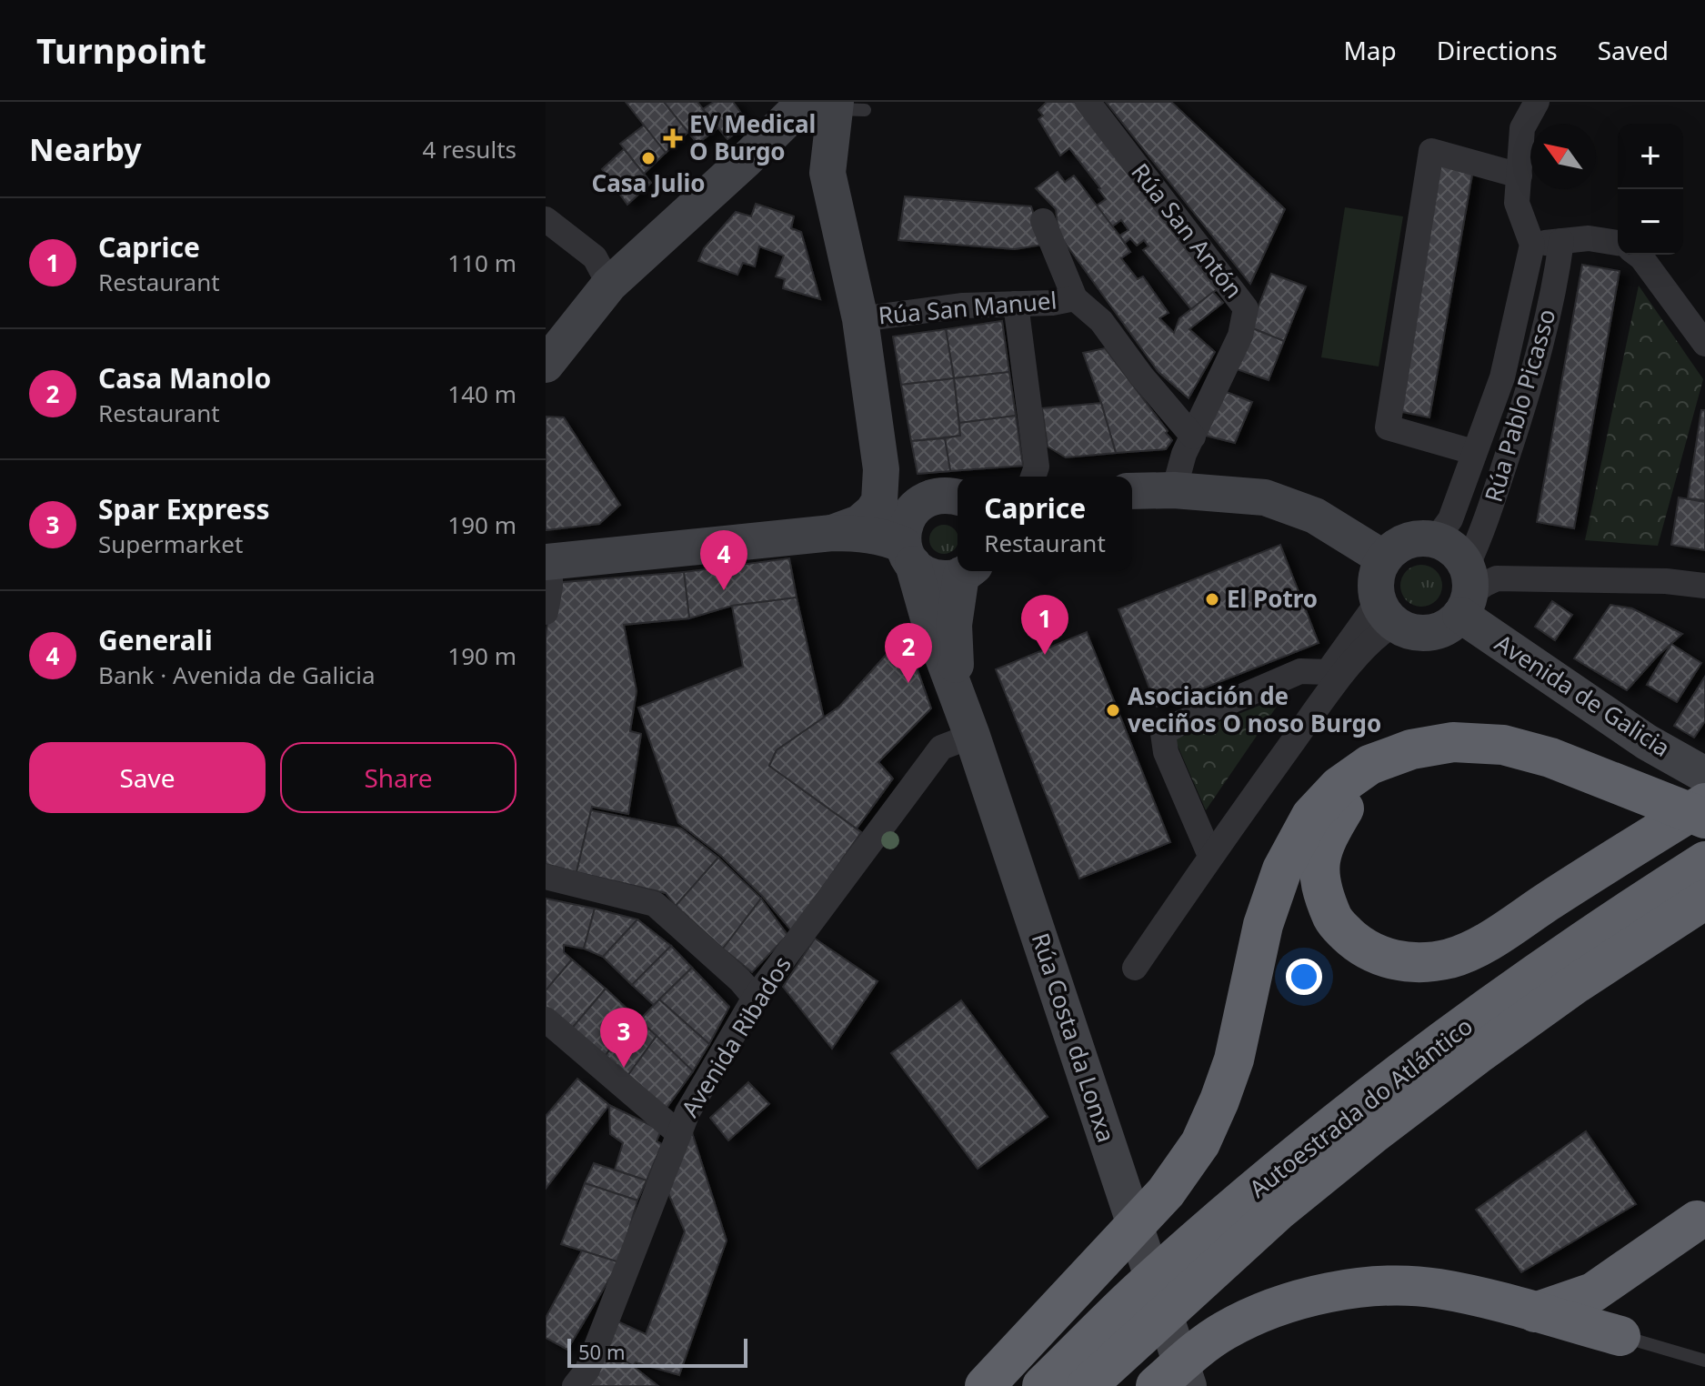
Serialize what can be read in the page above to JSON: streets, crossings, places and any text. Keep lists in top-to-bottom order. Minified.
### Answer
{"streets":{"highway":["Autoestrada do Atlántico"],"main road":["Avenida de Galicia","Rúa Costa da Lonxa"],"street":["Rúa San Antón","Rúa San Manuel","Rúa Pablo Picasso","Avenida Ribados"]},"crossings":[["Rúa San Antón","Rúa San Manuel"],["Rúa Pablo Picasso","Avenida de Galicia"],["Avenida Ribados","Rúa Costa da Lonxa"]],"places":{"health":["EV Medical O Burgo"],"other":["Casa Julio","El Potro","Asociación de veciños O noso Burgo"]},"scale_bar":"50 m","north":"top left","page":{"header":"Turnpoint","nav":["Map","Directions","Saved"],"heading":["Nearby","4 results"],"map_buttons":["+","−"],"list":[{"mark":"1","name":"Caprice","note":"Restaurant","value":"110 m"},{"mark":"2","name":"Casa Manolo","note":"Restaurant","value":"140 m"},{"mark":"3","name":"Spar Express","note":"Supermarket","value":"190 m"},{"mark":"4","name":"Generali","note":"Bank · Avenida de Galicia","value":"190 m"}],"popup":["Caprice","Restaurant"],"pins":["4","1","2","3"],"buttons":["Save","Share"],"scale":"50 m"}}
